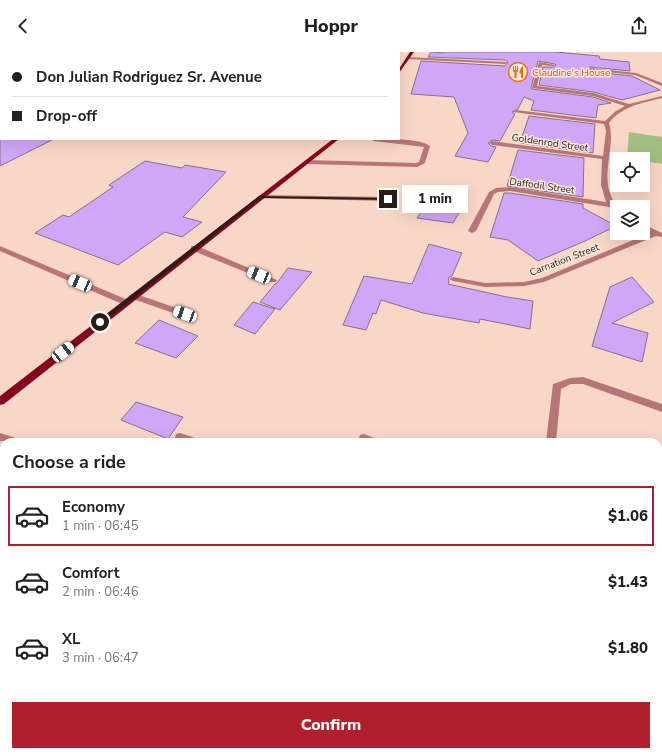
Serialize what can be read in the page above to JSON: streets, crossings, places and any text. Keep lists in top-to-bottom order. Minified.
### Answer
{"streets":{"street":["Goldenrod Street","Daffodil Street","Carnation Street"]},"places":{"restaurant":["Claudine's House"]},"page":{"header":"Hoppr","banner":["Don Julian Rodriguez Sr. Avenue","Drop-off"],"bubble":"1 min","heading":"Choose a ride","list":[{"name":"Economy","note":"1 min · 06:45","value":"$1.06"},{"name":"Comfort","note":"2 min · 06:46","value":"$1.43"},{"name":"XL","note":"3 min · 06:47","value":"$1.80"}],"buttons":"Confirm"}}
